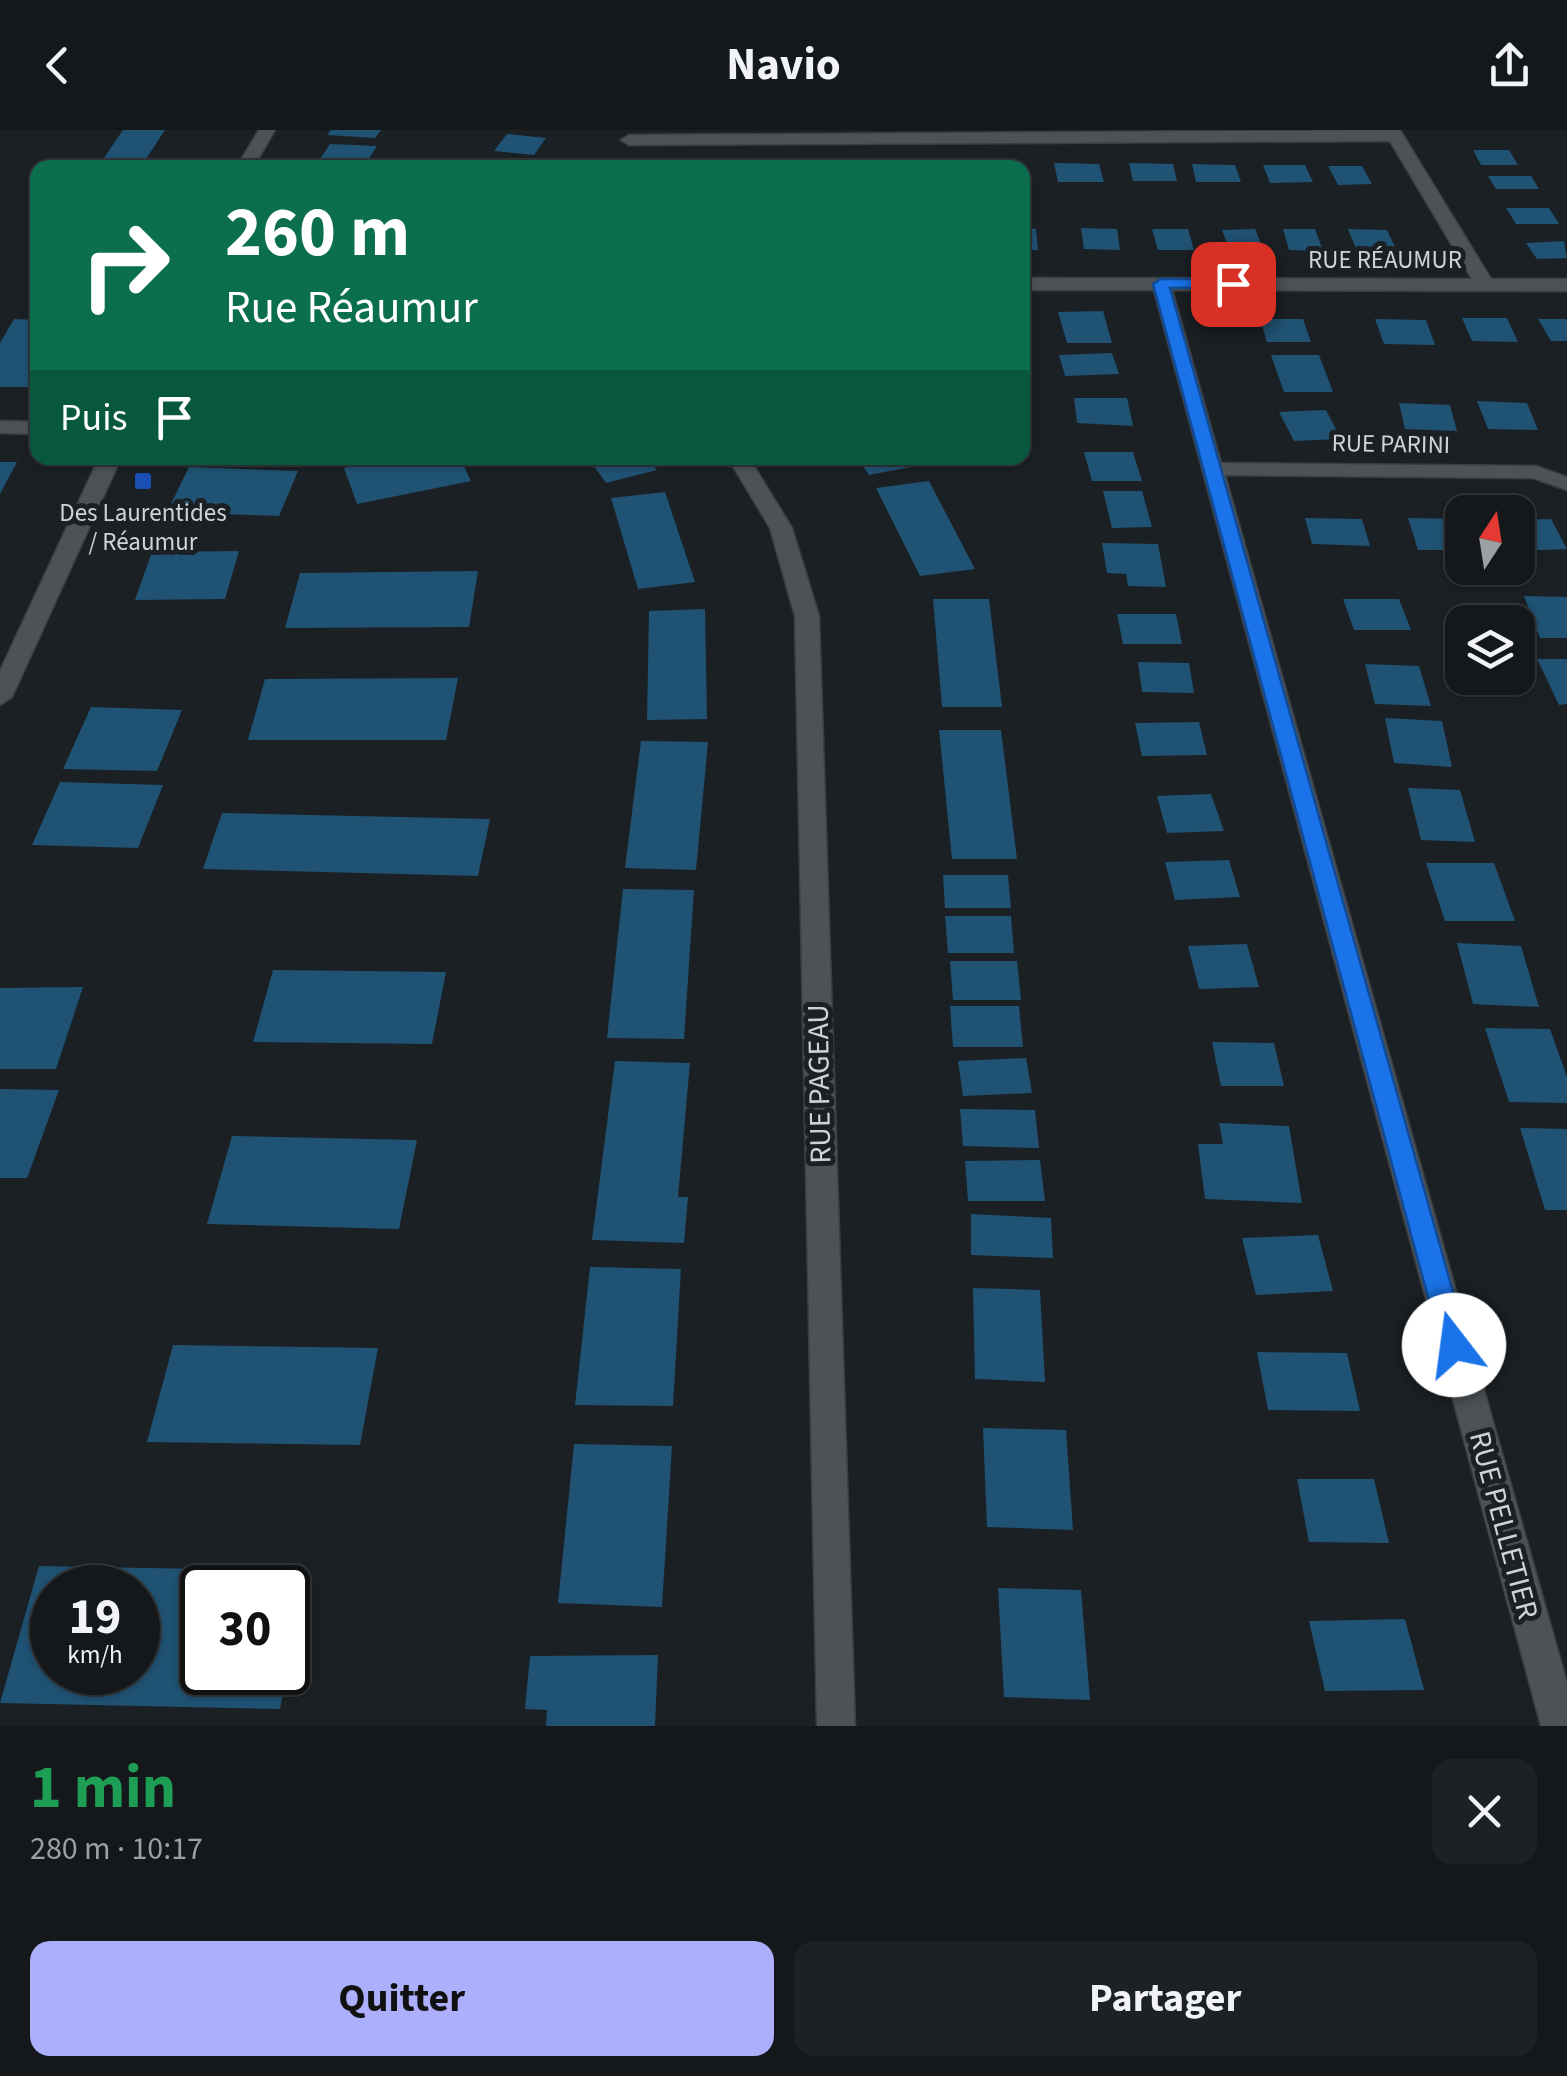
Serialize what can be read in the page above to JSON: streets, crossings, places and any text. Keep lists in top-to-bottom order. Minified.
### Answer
{"streets":{"street":["RUE RÉAUMUR","RUE PARINI","RUE PAGEAU","RUE PELLETIER"]},"crossings":[["RUE RÉAUMUR","RUE PELLETIER"],["RUE PARINI","RUE PELLETIER"]],"places":{"transit":["Des Laurentides / Réaumur"]},"north":"top","page":{"header":"Navio","turn":["260 m","Rue Réaumur"],"then":"Puis","speed":"19 km/h","limit":"30","heading":["1 min","280 m · 10:17"],"buttons":["Quitter","Partager"]}}
